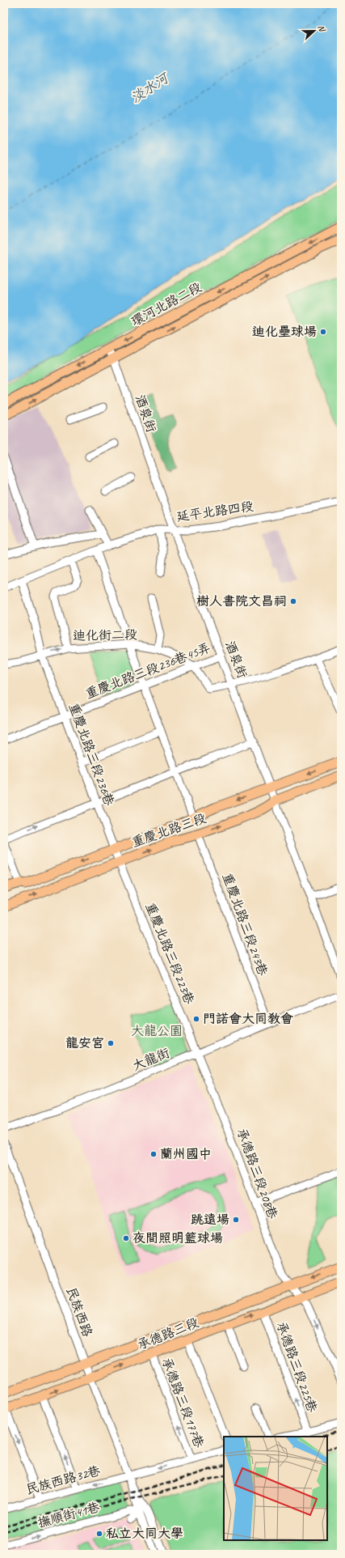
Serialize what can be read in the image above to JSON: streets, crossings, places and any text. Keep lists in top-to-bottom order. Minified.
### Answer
{"streets":{"main road":["環河北路二段","重慶北路三段","承德路三段"],"street":["酒泉街","延平北路四段","迪化街二段","重慶北路三段236巷45弄","重慶北路三段236巷","重慶北路三段243巷","重慶北路三段223巷","大龍街","承德路三段208巷","民族西路","承德路三段225巷","承德路三段177巷","民族西路32巷","撫順街41巷"]},"crossings":[["環河北路二段","酒泉街"],["酒泉街","延平北路四段"],["酒泉街","迪化街二段"],["酒泉街","重慶北路三段236巷45弄"],["酒泉街","重慶北路三段"],["延平北路四段","重慶北路三段236巷"],["迪化街二段","重慶北路三段236巷45弄"],["迪化街二段","重慶北路三段236巷"],["重慶北路三段236巷45弄","重慶北路三段236巷"],["重慶北路三段236巷","重慶北路三段"],["重慶北路三段236巷","重慶北路三段223巷"],["重慶北路三段","重慶北路三段243巷"],["重慶北路三段","重慶北路三段223巷"],["重慶北路三段243巷","大龍街"],["重慶北路三段223巷","大龍街"],["重慶北路三段223巷","承德路三段208巷"],["大龍街","承德路三段208巷"],["承德路三段208巷","承德路三段"],["民族西路","承德路三段"],["民族西路","民族西路32巷"],["民族西路","撫順街41巷"],["承德路三段","承德路三段225巷"],["承德路三段","承德路三段177巷"],["承德路三段177巷","民族西路32巷"]],"one_way":["民族西路32巷","撫順街41巷"],"water":["淡水河"],"parks":["大龍公園"],"places":["迪化壘球場","樹人書院文昌祠","門諾會大同教會","龍安宮","蘭州國中","跳遠場","夜間照明籃球場","私立大同大學"],"north":"right"}
